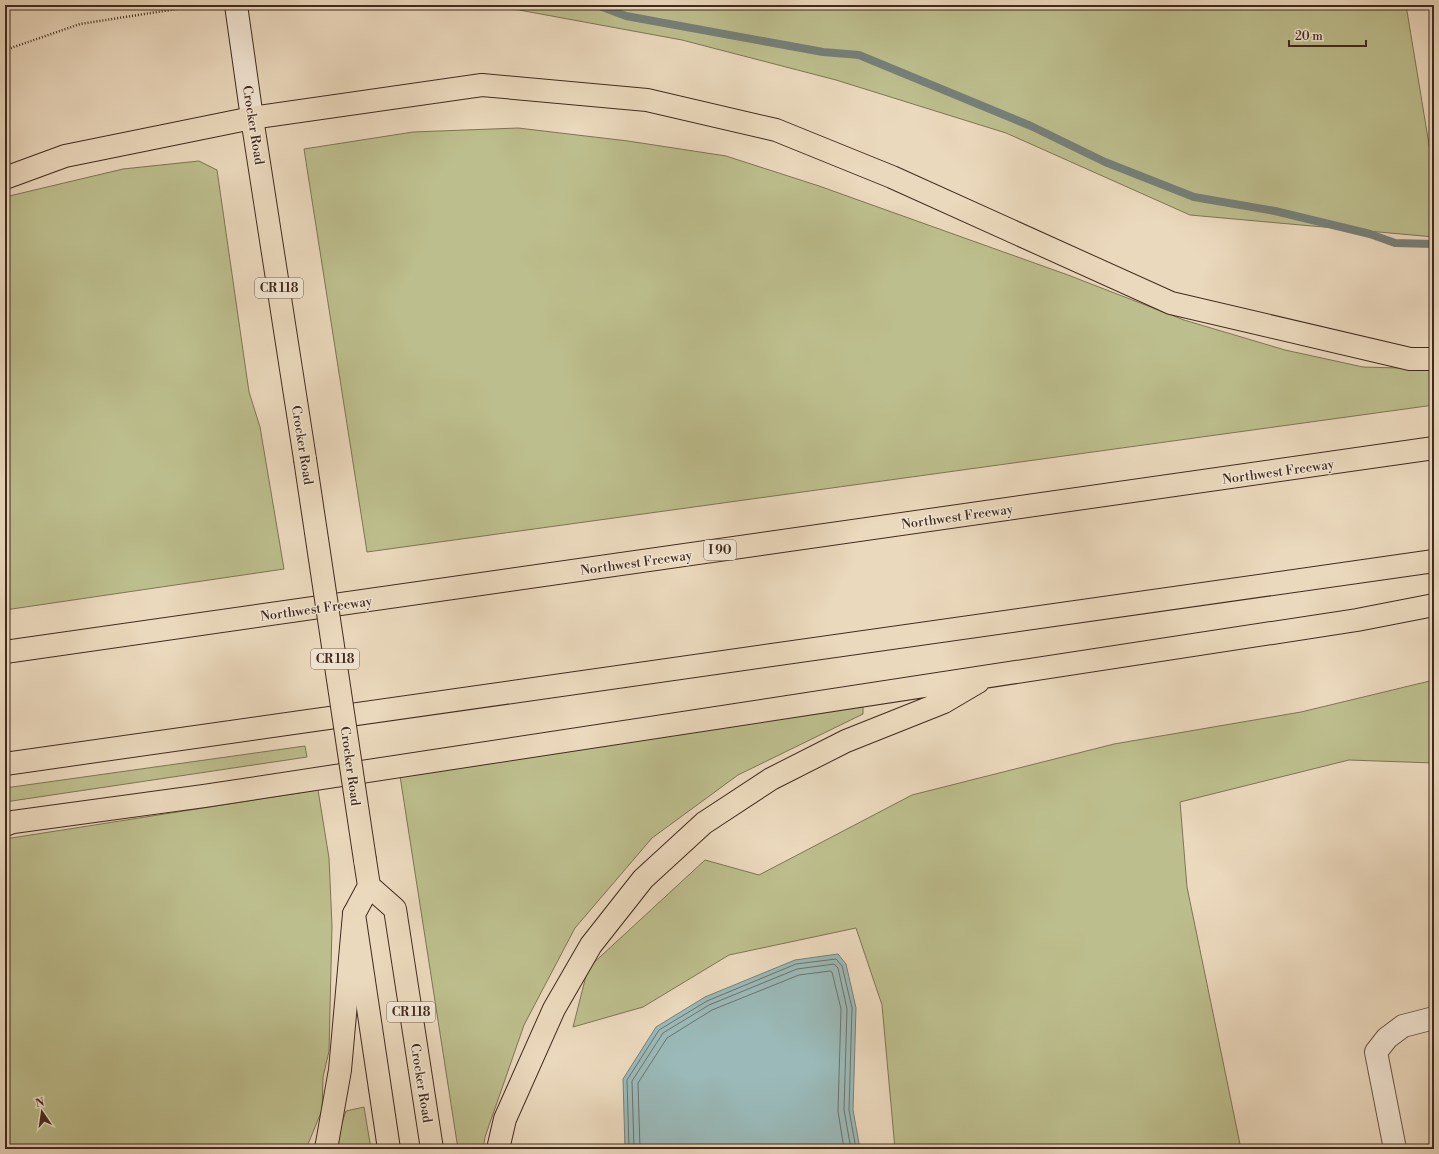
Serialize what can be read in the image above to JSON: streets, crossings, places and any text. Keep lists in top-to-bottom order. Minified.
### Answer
{"streets":{"main road":["Crocker Road","CR 118","Northwest Freeway","I 90"]},"scale_bar":"20 m","north":"top"}
